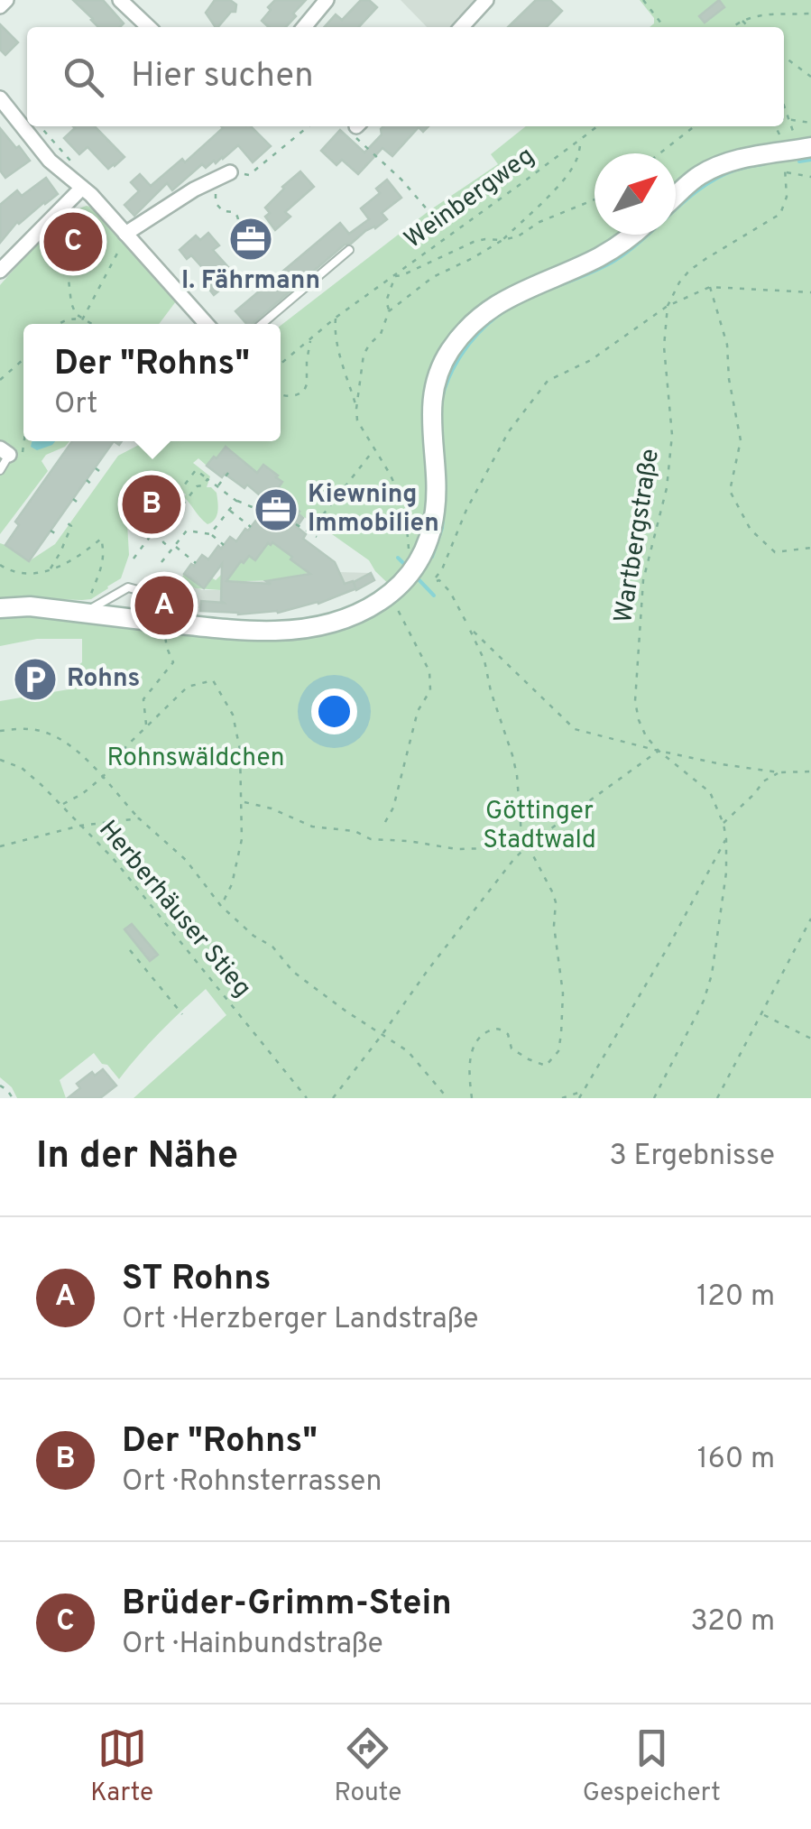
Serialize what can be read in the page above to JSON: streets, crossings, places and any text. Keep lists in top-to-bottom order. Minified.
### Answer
{"streets":{"path":["Weinbergweg","Wartbergstraße","Herberhäuser Stieg"]},"parks":["Rohnswäldchen","Göttinger Stadtwald"],"places":{"office":["I. Fährmann","Kiewning Immobilien"],"parking":["Rohns"]},"north":"top right","page":{"search":"Hier suchen","pins":["C","B","A"],"popup":["Der \"Rohns\"","Ort"],"heading":["In der Nähe","3 Ergebnisse"],"list":[{"mark":"A","name":"ST Rohns","note":"Ort · Herzberger Landstraße","value":"120 m"},{"mark":"B","name":"Der \"Rohns\"","note":"Ort · Rohnsterrassen","value":"160 m"},{"mark":"C","name":"Brüder-Grimm-Stein","note":"Ort · Hainbundstraße","value":"320 m"}],"nav":["Karte","Route","Gespeichert"]}}
